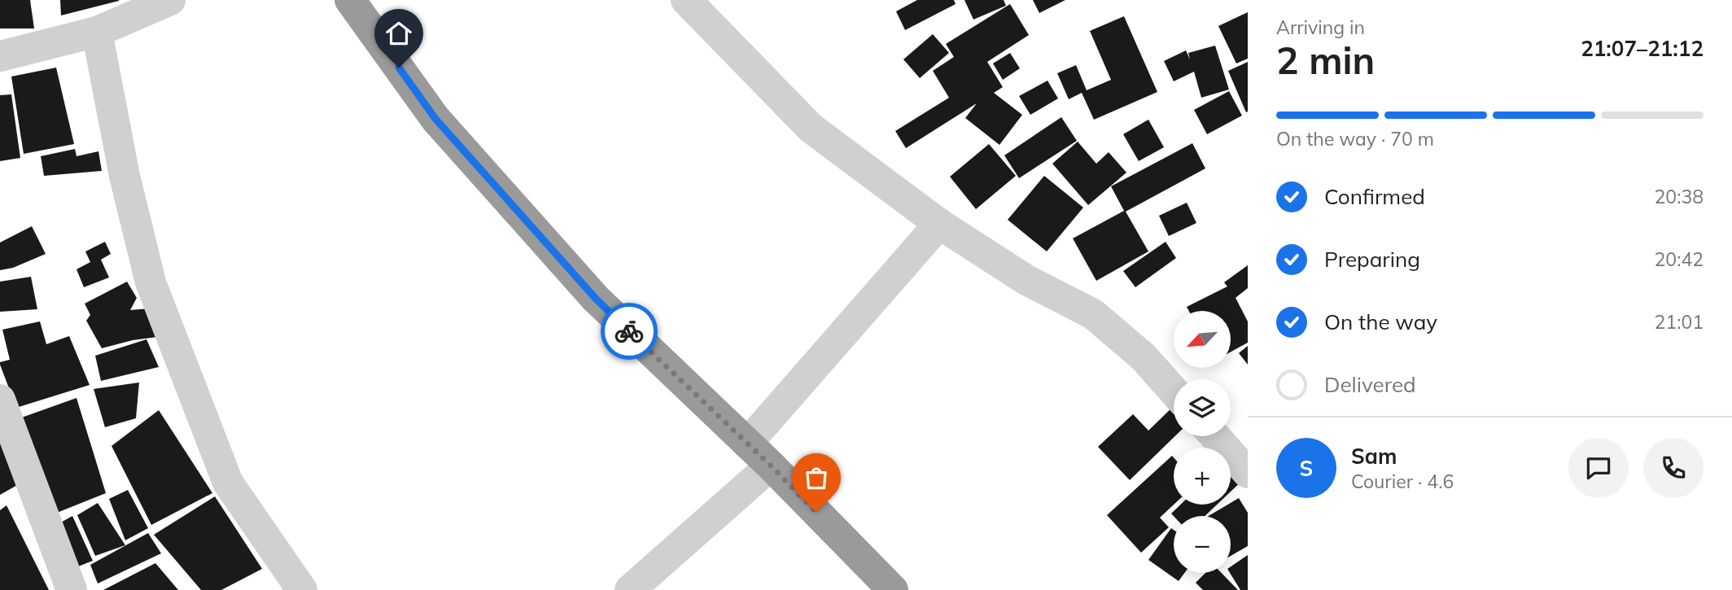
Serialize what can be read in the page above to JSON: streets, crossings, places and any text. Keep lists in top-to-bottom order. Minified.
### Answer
{"north":"bottom left","page":{"heading":["2 min","Arriving in","21:07–21:12"],"panel":["Sam","Courier · 4.6"],"bar":"On the way · 70 m","list":[["Confirmed","20:38"],["Preparing","20:42"],["On the way","21:01"],"Delivered"],"map_buttons":["+","−"],"round":"S"}}
